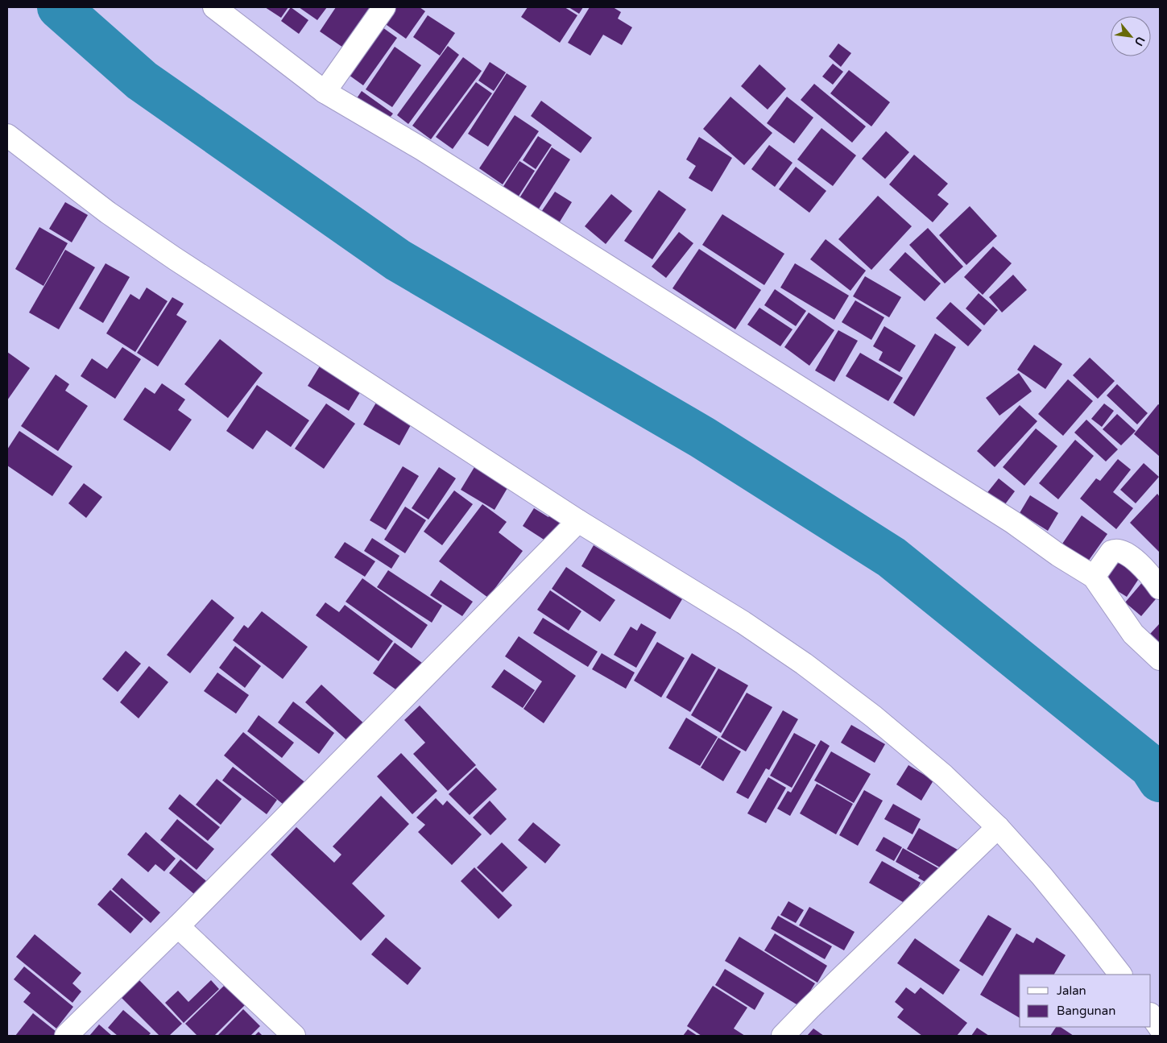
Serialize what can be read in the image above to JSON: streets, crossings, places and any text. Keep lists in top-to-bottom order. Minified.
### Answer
{"legend":["Jalan","Bangunan"],"north":"bottom right"}
